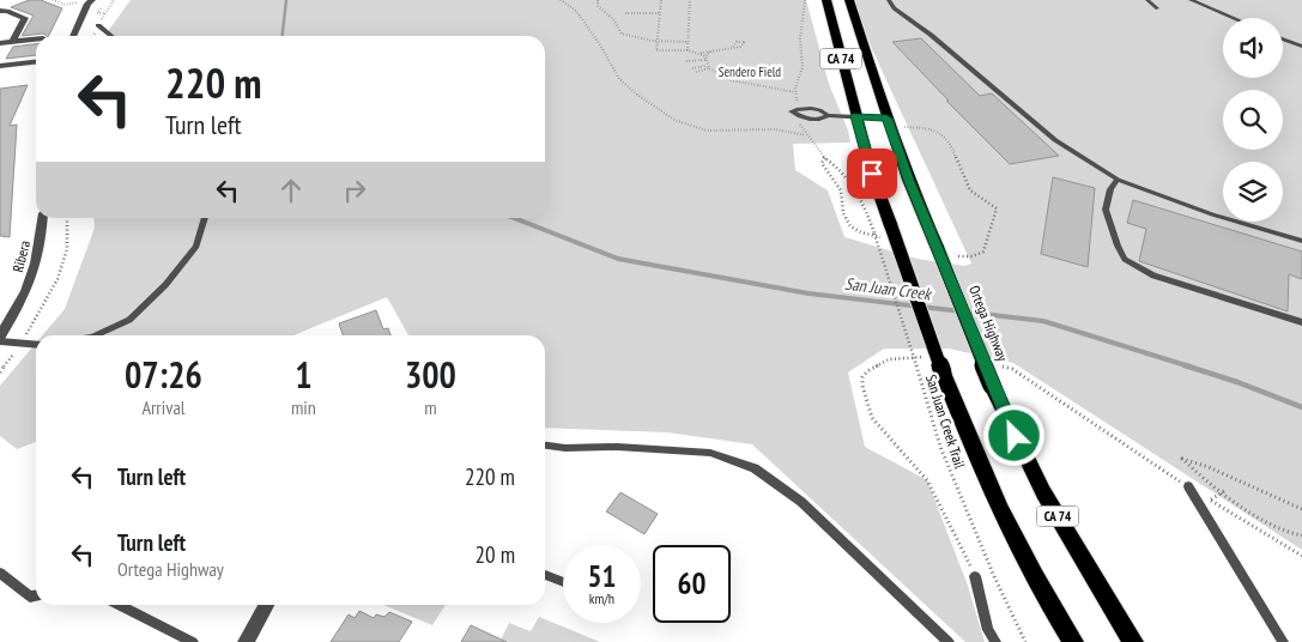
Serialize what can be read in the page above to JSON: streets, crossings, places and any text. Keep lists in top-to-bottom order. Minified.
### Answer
{"streets":{"main road":["CA 74","Ortega Highway"],"street":["Ribera"],"path":["San Juan Creek Trail"]},"water":["San Juan Creek"],"parks":["Sendero Field"],"page":{"turn":["220 m","Turn left"],"eta":["07:26","Arrival","1","min","300","m"],"list":[{"name":"Turn left","value":"220 m"},{"name":"Turn left","note":"Ortega Highway","value":"20 m"}],"speed":"51 km/h","limit":"60"}}
